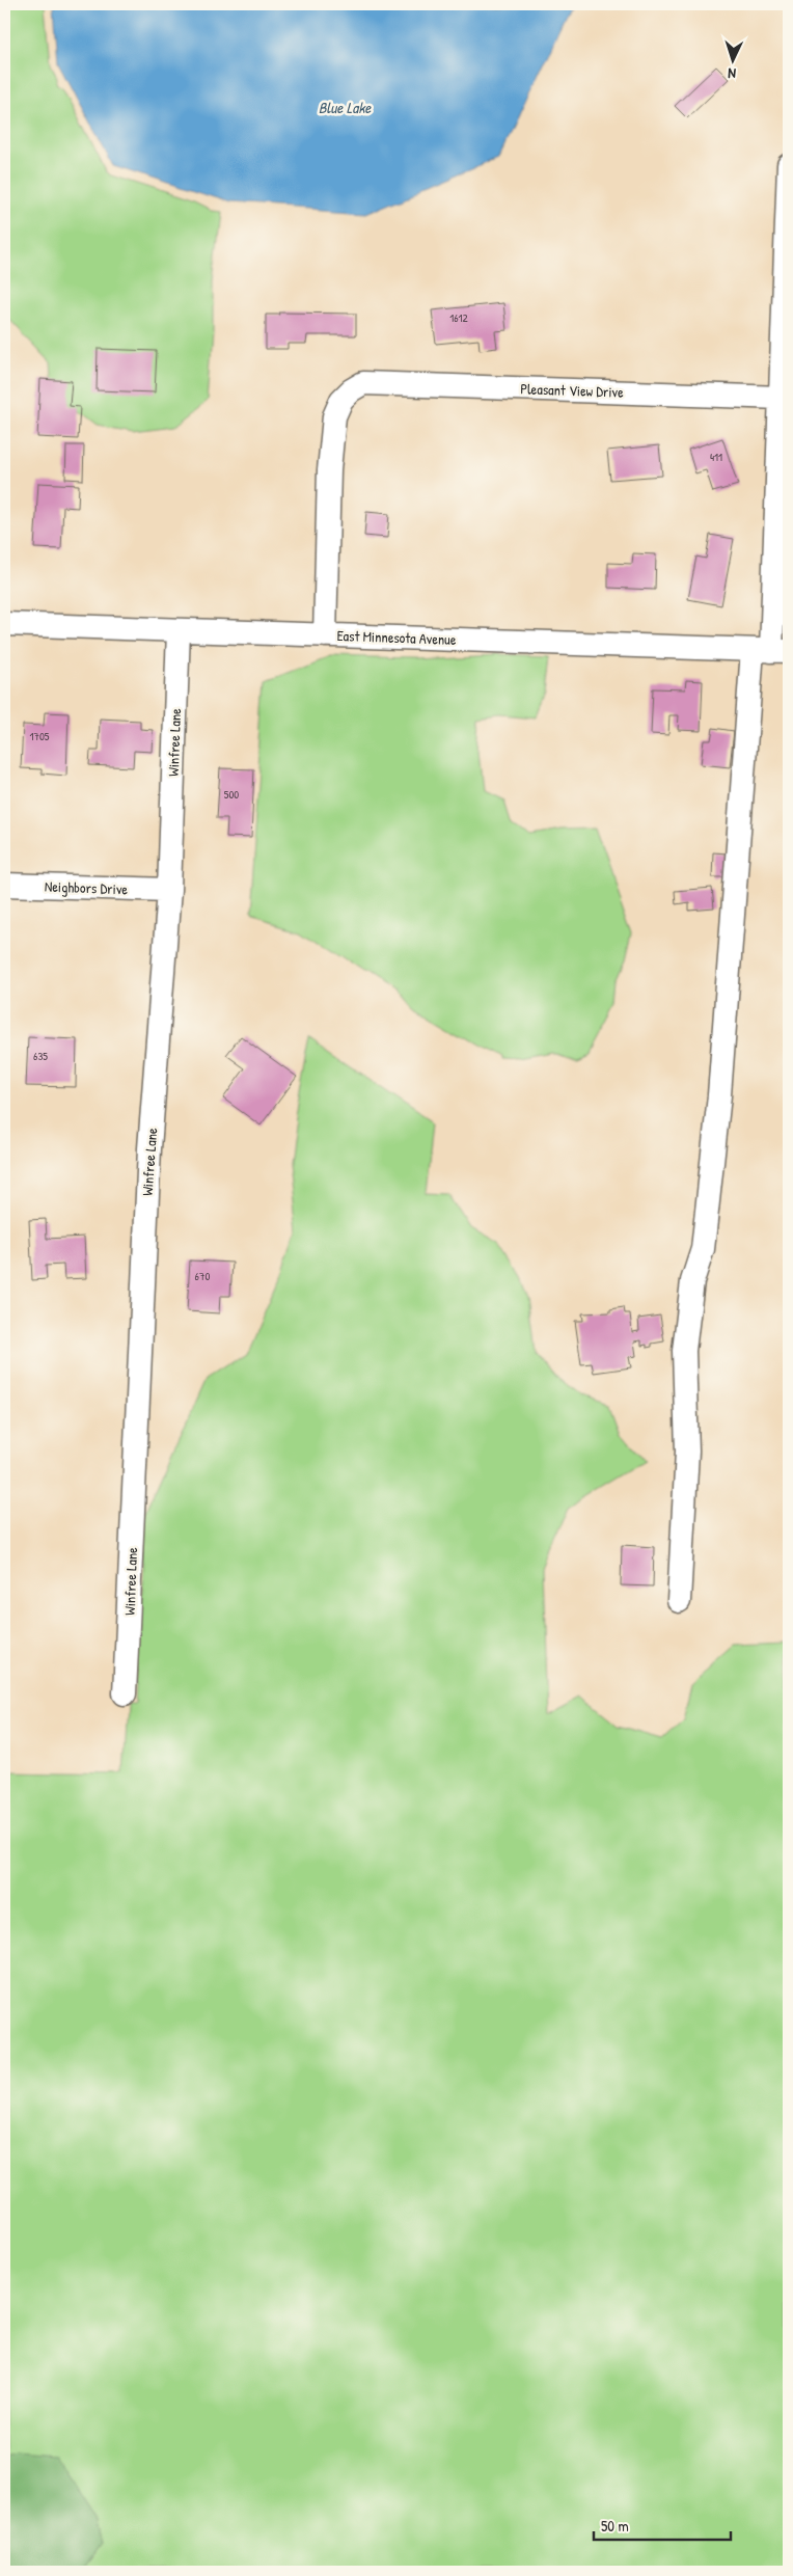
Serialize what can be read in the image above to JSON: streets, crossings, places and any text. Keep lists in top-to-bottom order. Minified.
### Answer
{"streets":{"street":["Pleasant View Drive","East Minnesota Avenue","Winfree Lane","Neighbors Drive"]},"crossings":[["Pleasant View Drive","East Minnesota Avenue"],["East Minnesota Avenue","Winfree Lane"],["Winfree Lane","Neighbors Drive"]],"water":["Blue Lake"],"house_numbers":["1612","411","1705","500","635","670"],"scale_bar":"50 m","north":"bottom"}
